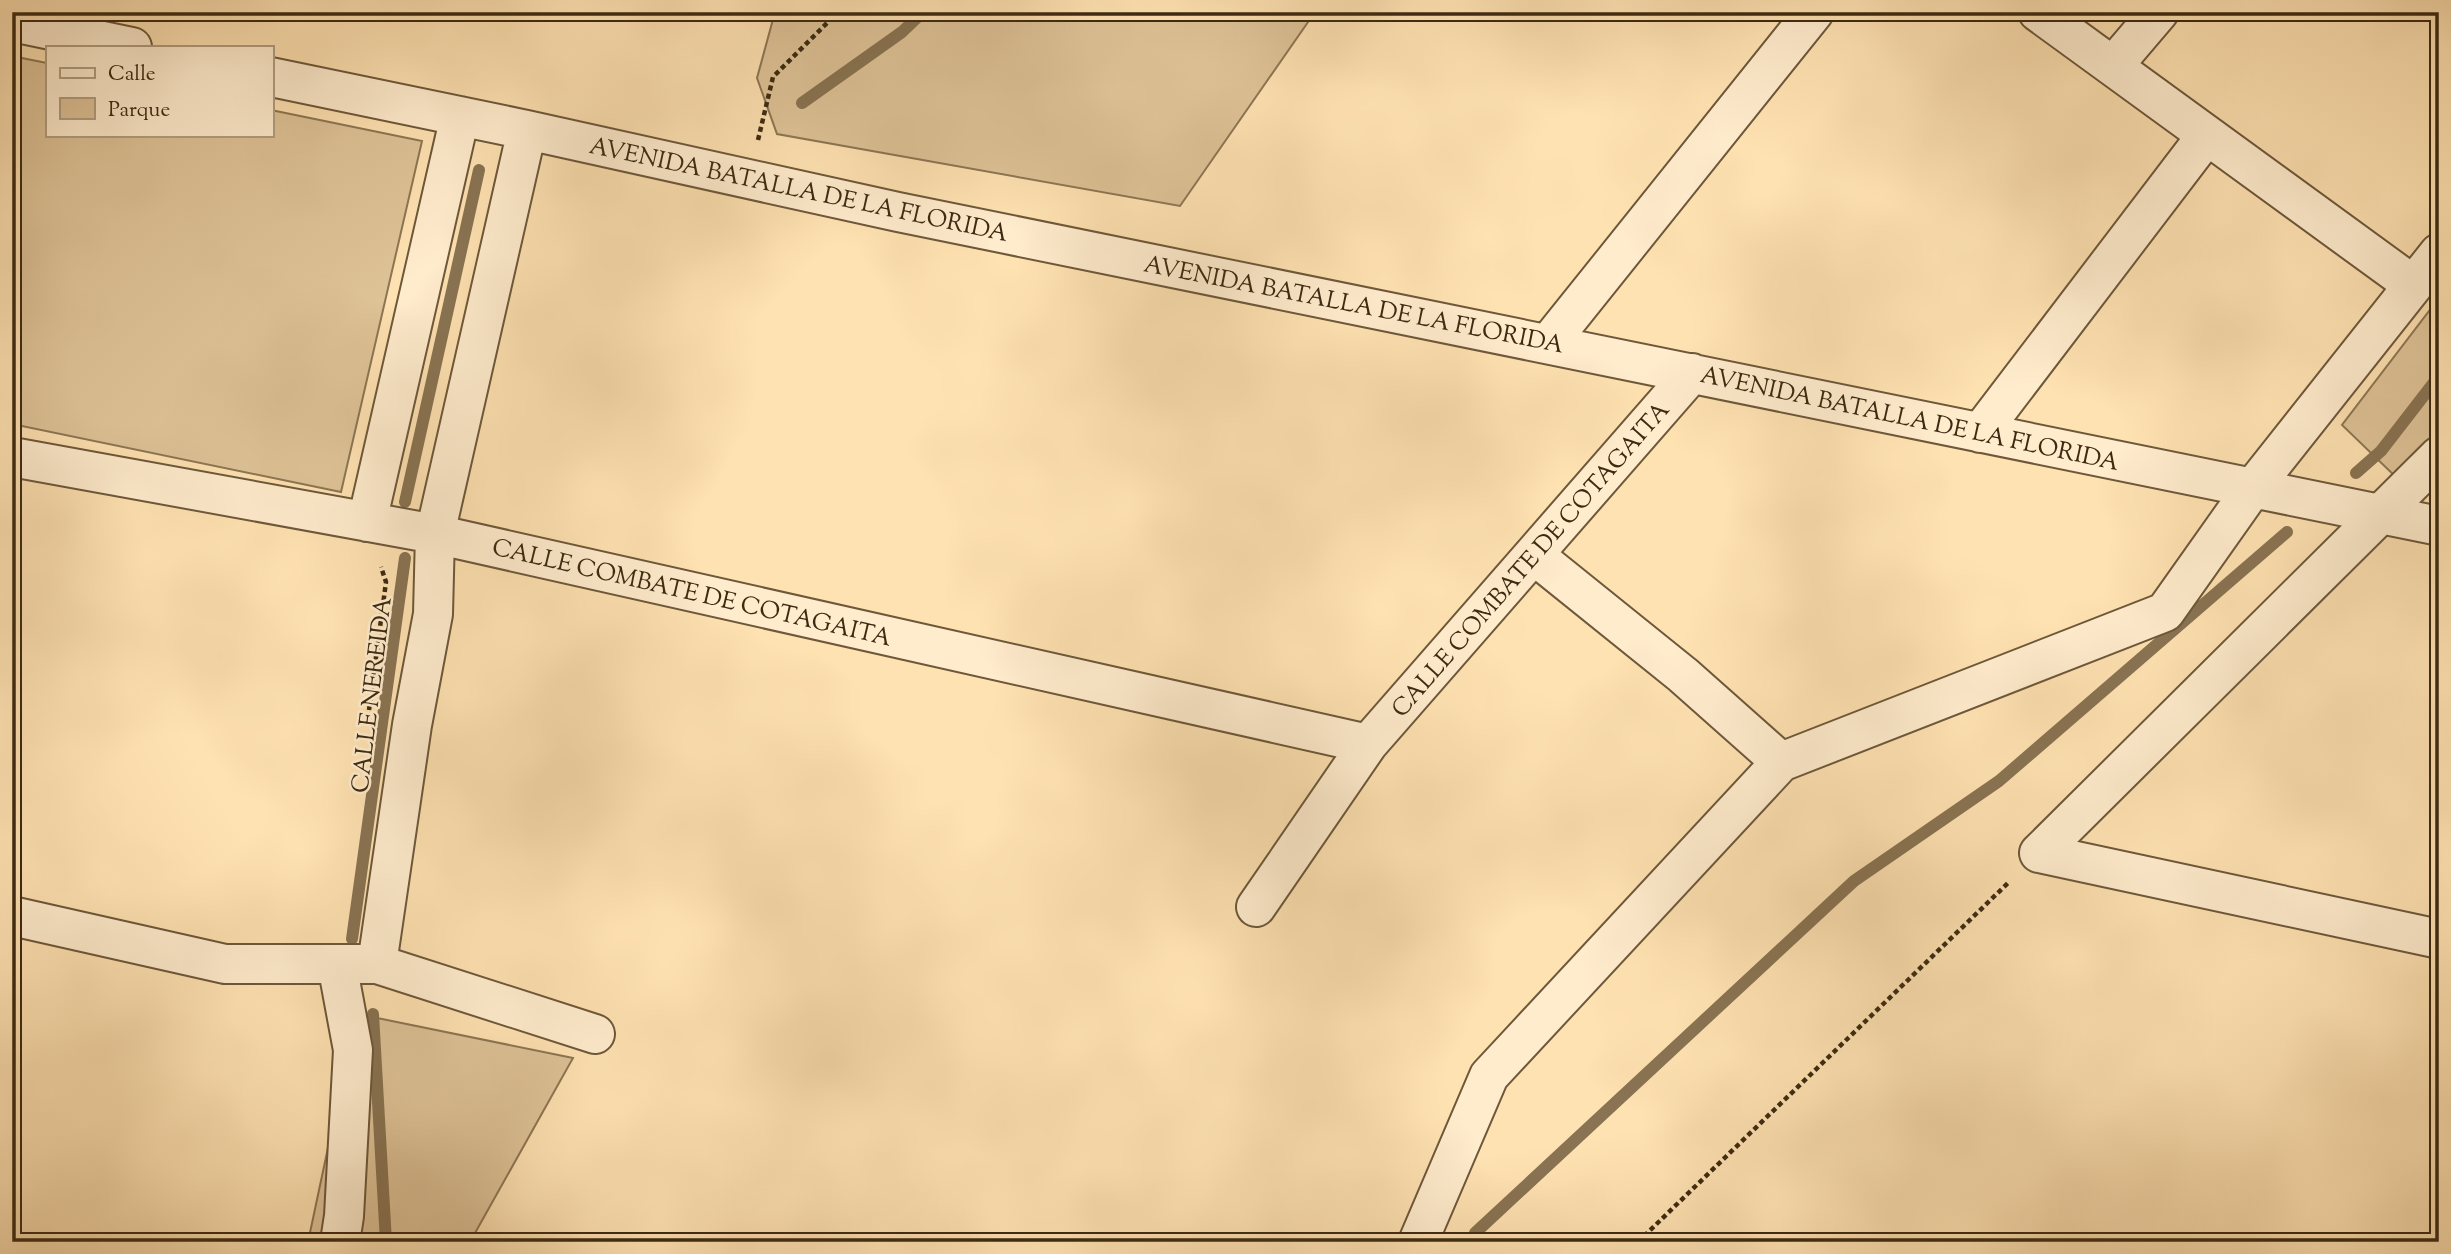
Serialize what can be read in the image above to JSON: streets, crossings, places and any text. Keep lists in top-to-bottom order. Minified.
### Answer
{"streets":{"street":["AVENIDA BATALLA DE LA FLORIDA","CALLE COMBATE DE COTAGAITA","CALLE NEREIDA"]},"crossings":[["AVENIDA BATALLA DE LA FLORIDA","CALLE COMBATE DE COTAGAITA"],["AVENIDA BATALLA DE LA FLORIDA","CALLE NEREIDA"],["CALLE COMBATE DE COTAGAITA","CALLE NEREIDA"]],"legend":["Calle","Parque"]}
